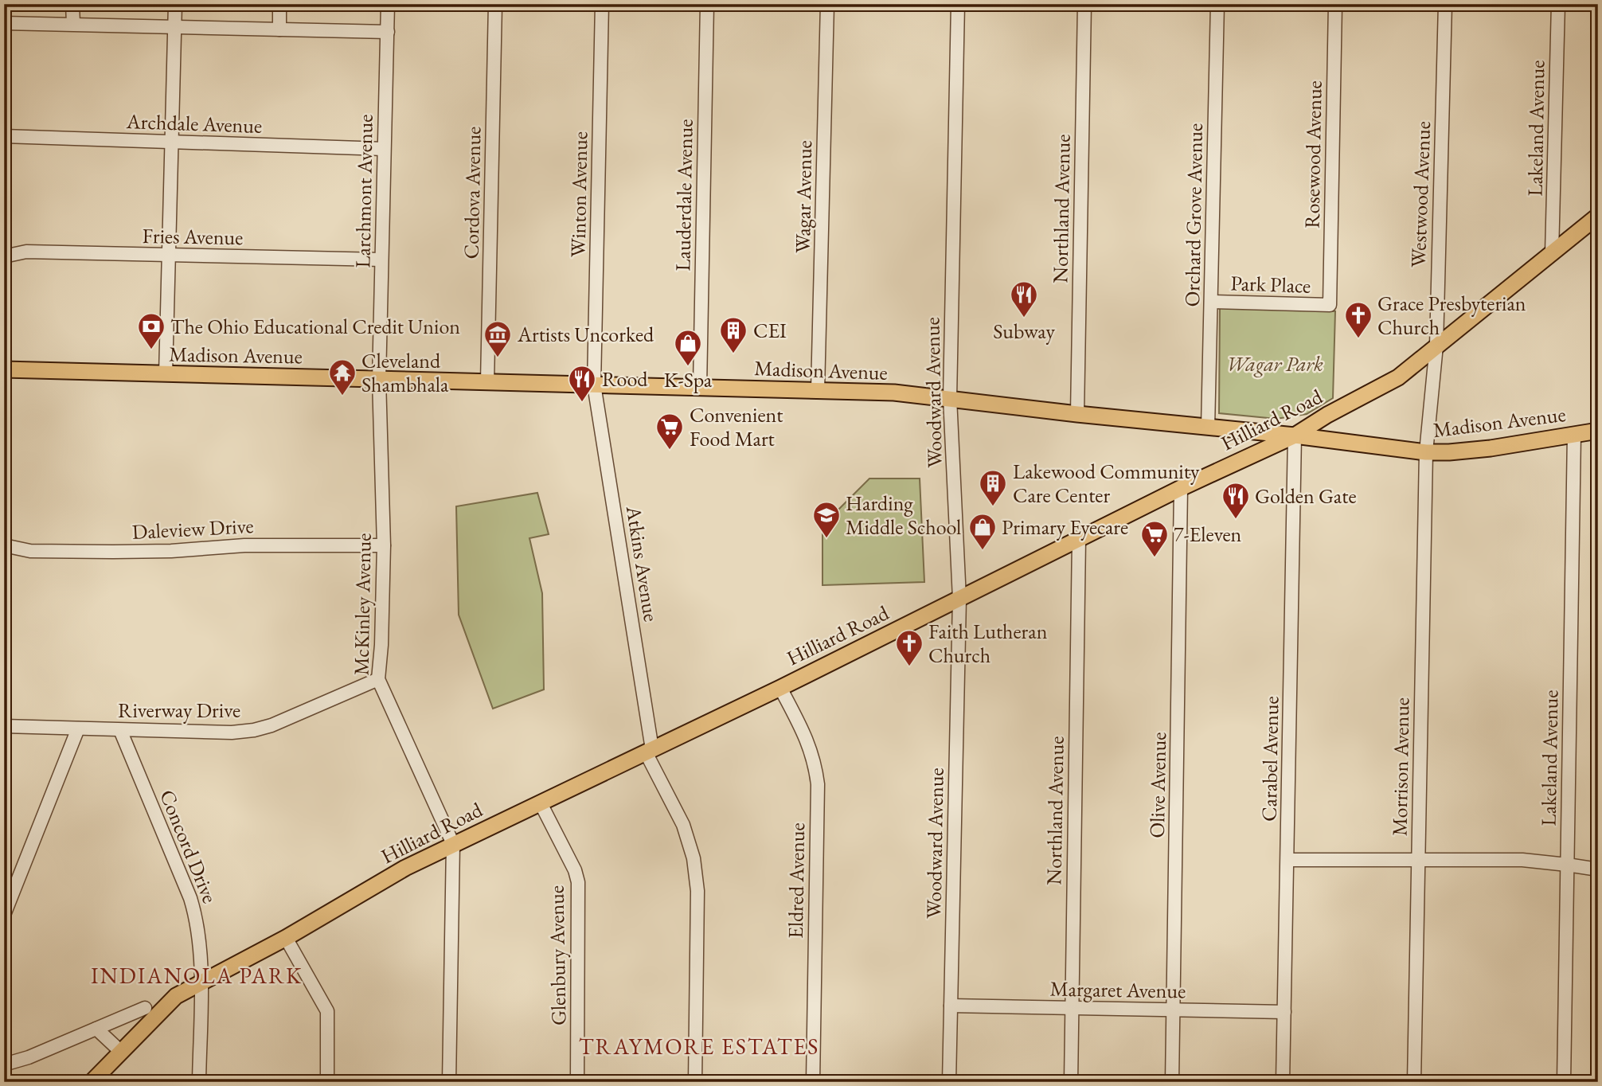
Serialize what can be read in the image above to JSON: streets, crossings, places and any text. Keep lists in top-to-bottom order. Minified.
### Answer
{"streets":{"main road":["Madison Avenue","Hilliard Road"],"street":["Archdale Avenue","Lakeland Avenue","Rosewood Avenue","Larchmont Avenue","Cordova Avenue","Winton Avenue","Westwood Avenue","Lauderdale Avenue","Wagar Avenue","Northland Avenue","Orchard Grove Avenue","Fries Avenue","Park Place","Woodward Avenue","Daleview Drive","Atkins Avenue","McKinley Avenue","Riverway Drive","Carabel Avenue","Morrison Avenue","Olive Avenue","Concord Drive","Eldred Avenue","Glenbury Avenue","Margaret Avenue"]},"crossings":[["Archdale Avenue","Larchmont Avenue"],["Lakeland Avenue","Madison Avenue"],["Lakeland Avenue","Hilliard Road"],["Rosewood Avenue","Park Place"],["Larchmont Avenue","Fries Avenue"],["Larchmont Avenue","Madison Avenue"],["Larchmont Avenue","McKinley Avenue"],["Cordova Avenue","Madison Avenue"],["Winton Avenue","Madison Avenue"],["Winton Avenue","Atkins Avenue"],["Westwood Avenue","Madison Avenue"],["Westwood Avenue","Hilliard Road"],["Westwood Avenue","Morrison Avenue"],["Lauderdale Avenue","Madison Avenue"],["Wagar Avenue","Madison Avenue"],["Northland Avenue","Madison Avenue"],["Northland Avenue","Hilliard Road"],["Northland Avenue","Margaret Avenue"],["Orchard Grove Avenue","Park Place"],["Orchard Grove Avenue","Madison Avenue"],["Madison Avenue","Woodward Avenue"],["Madison Avenue","Hilliard Road"],["Madison Avenue","Atkins Avenue"],["Madison Avenue","McKinley Avenue"],["Madison Avenue","Carabel Avenue"],["Madison Avenue","Morrison Avenue"],["Woodward Avenue","Hilliard Road"],["Woodward Avenue","Margaret Avenue"],["Hilliard Road","Atkins Avenue"],["Hilliard Road","McKinley Avenue"],["Hilliard Road","Carabel Avenue"],["Hilliard Road","Olive Avenue"],["Hilliard Road","Concord Drive"],["Hilliard Road","Eldred Avenue"],["Hilliard Road","Glenbury Avenue"],["Daleview Drive","McKinley Avenue"],["McKinley Avenue","Riverway Drive"],["Riverway Drive","Concord Drive"],["Carabel Avenue","Margaret Avenue"],["Olive Avenue","Margaret Avenue"]],"districts":["INDIANOLA PARK","TRAYMORE ESTATES"],"parks":["Wagar Park"],"places":{"restaurant":["Subway","Rood","Golden Gate"],"church":["Grace Presbyterian Church","Faith Lutheran Church"],"bank":["The Ohio Educational Credit Union"],"building":["CEI","Lakewood Community Care Center"],"museum":["Artists Uncorked"],"shop":["K-Spa","Primary Eyecare"],"temple":["Cleveland Shambhala"],"supermarket":["Convenient Food Mart","7-Eleven"],"school or university":["Harding Middle School"]}}
